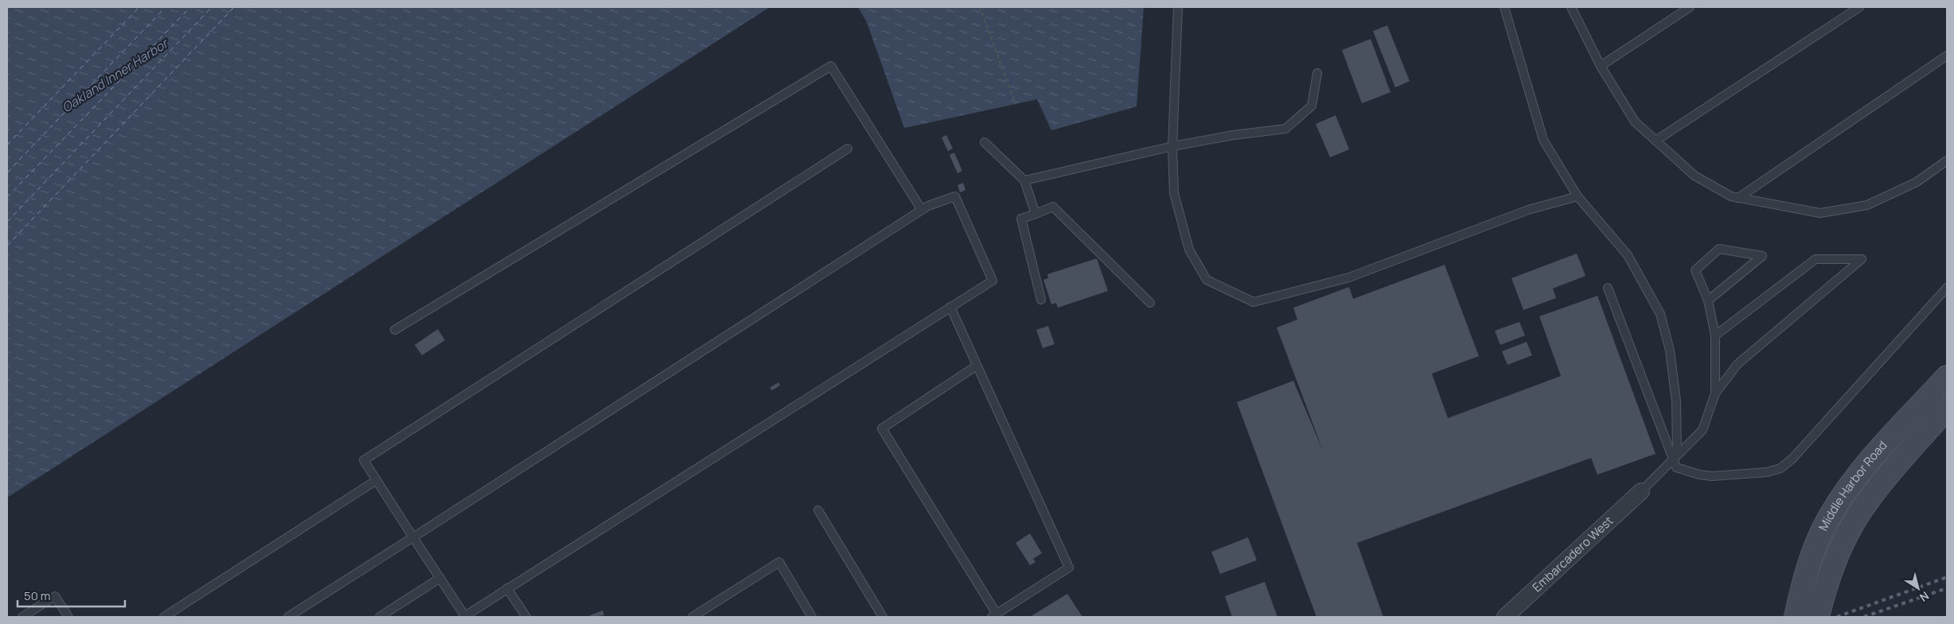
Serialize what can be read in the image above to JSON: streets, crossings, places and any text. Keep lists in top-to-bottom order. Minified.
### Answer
{"streets":{"main road":["Middle Harbor Road"],"street":["Embarcadero West"]},"water":["Oakland Inner Harbor"],"scale_bar":"50 m","north":"bottom right"}
